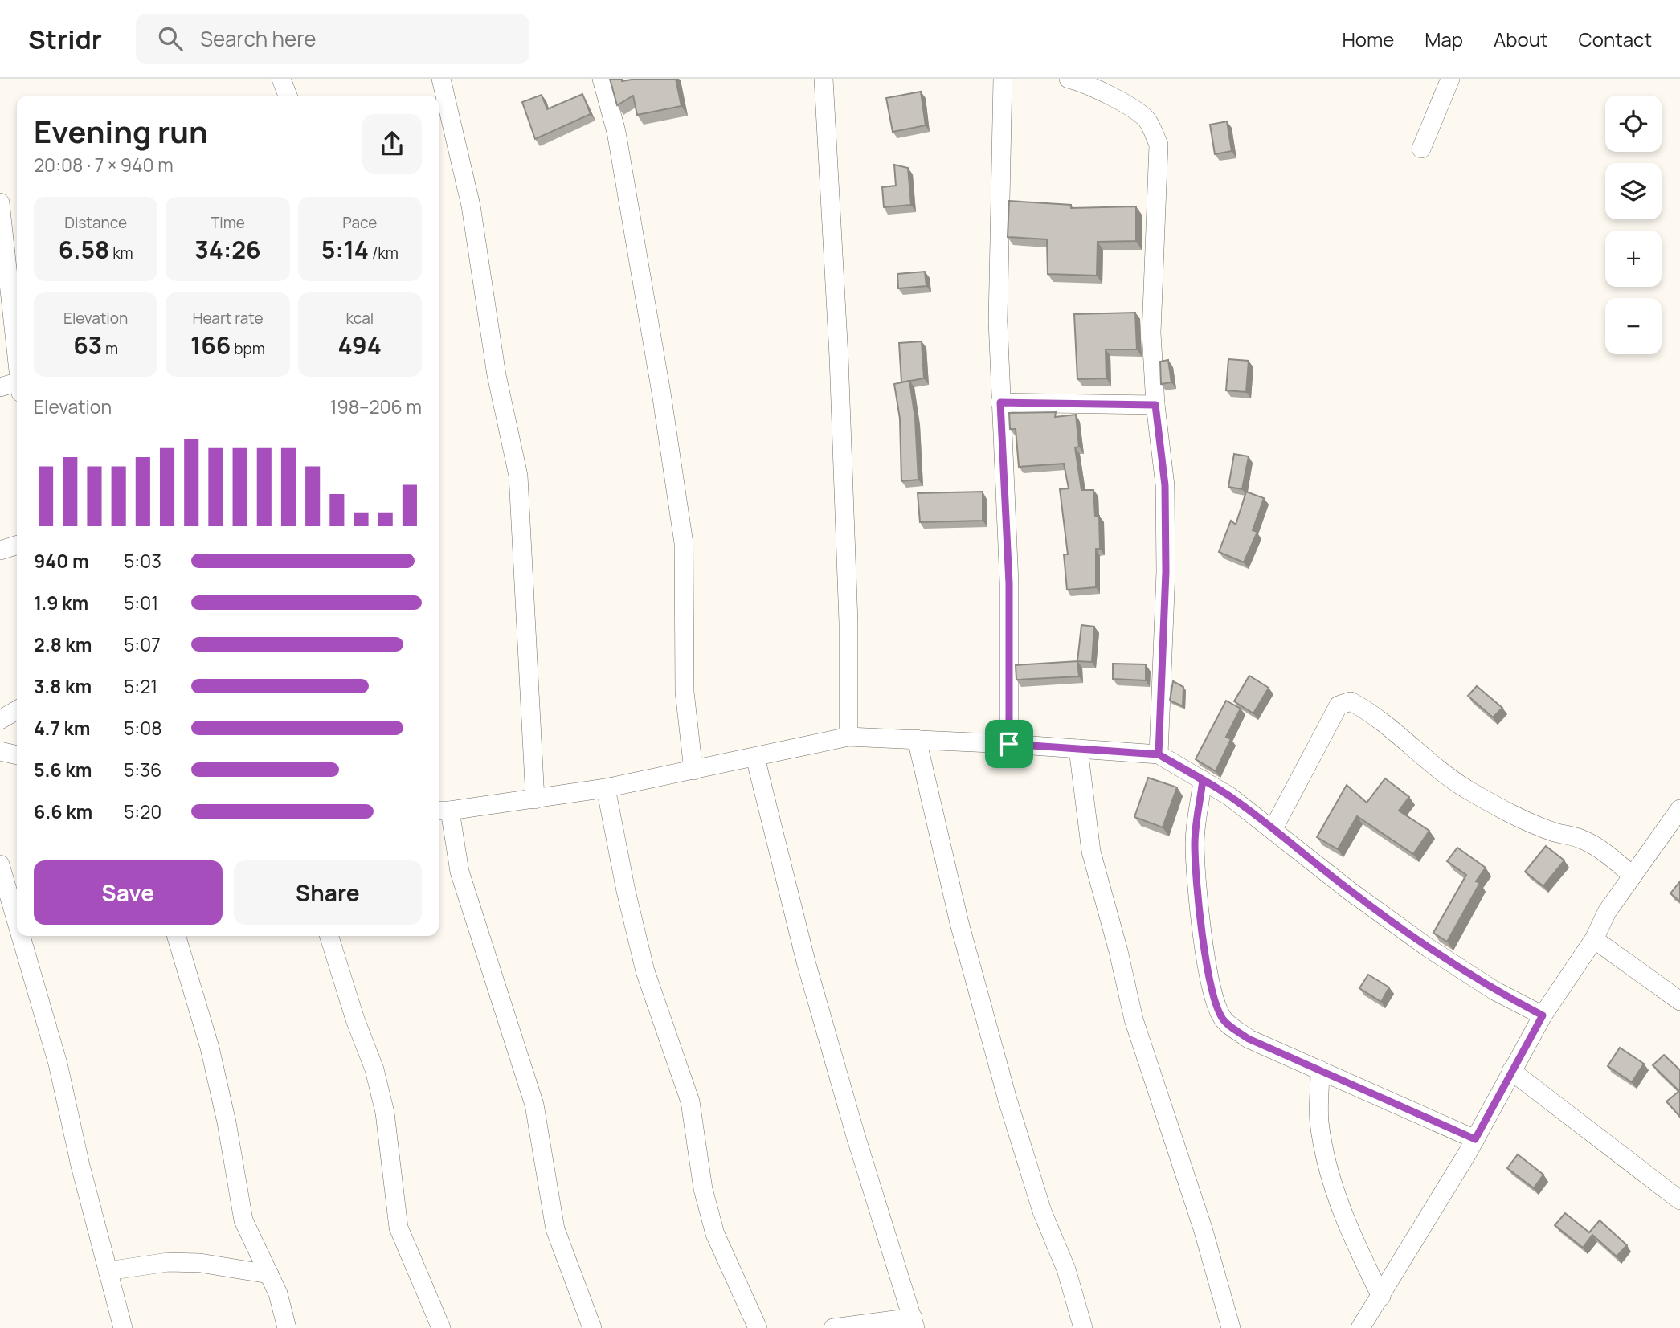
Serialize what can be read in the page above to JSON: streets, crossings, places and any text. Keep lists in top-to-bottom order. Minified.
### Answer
{"page":{"header":"Stridr","search":"Search here","nav":["Home","Map","About","Contact"],"map_buttons":["+","−"],"heading":["Evening run","20:08 · 7 × 940 m"],"stats":[["Distance","6.58 km"],["Time","34:26"],["Pace","5:14 /km"],["Elevation","63 m"],["Heart rate","166 bpm"],["kcal","494"]],"chart":["Elevation","198–206 m"],"list":[{"name":"940 m","note":"5:03"},{"name":"1.9 km","note":"5:01"},{"name":"2.8 km","note":"5:07"},{"name":"3.8 km","note":"5:21"},{"name":"4.7 km","note":"5:08"},{"name":"5.6 km","note":"5:36"},{"name":"6.6 km","note":"5:20"}],"buttons":["Save","Share"]}}
